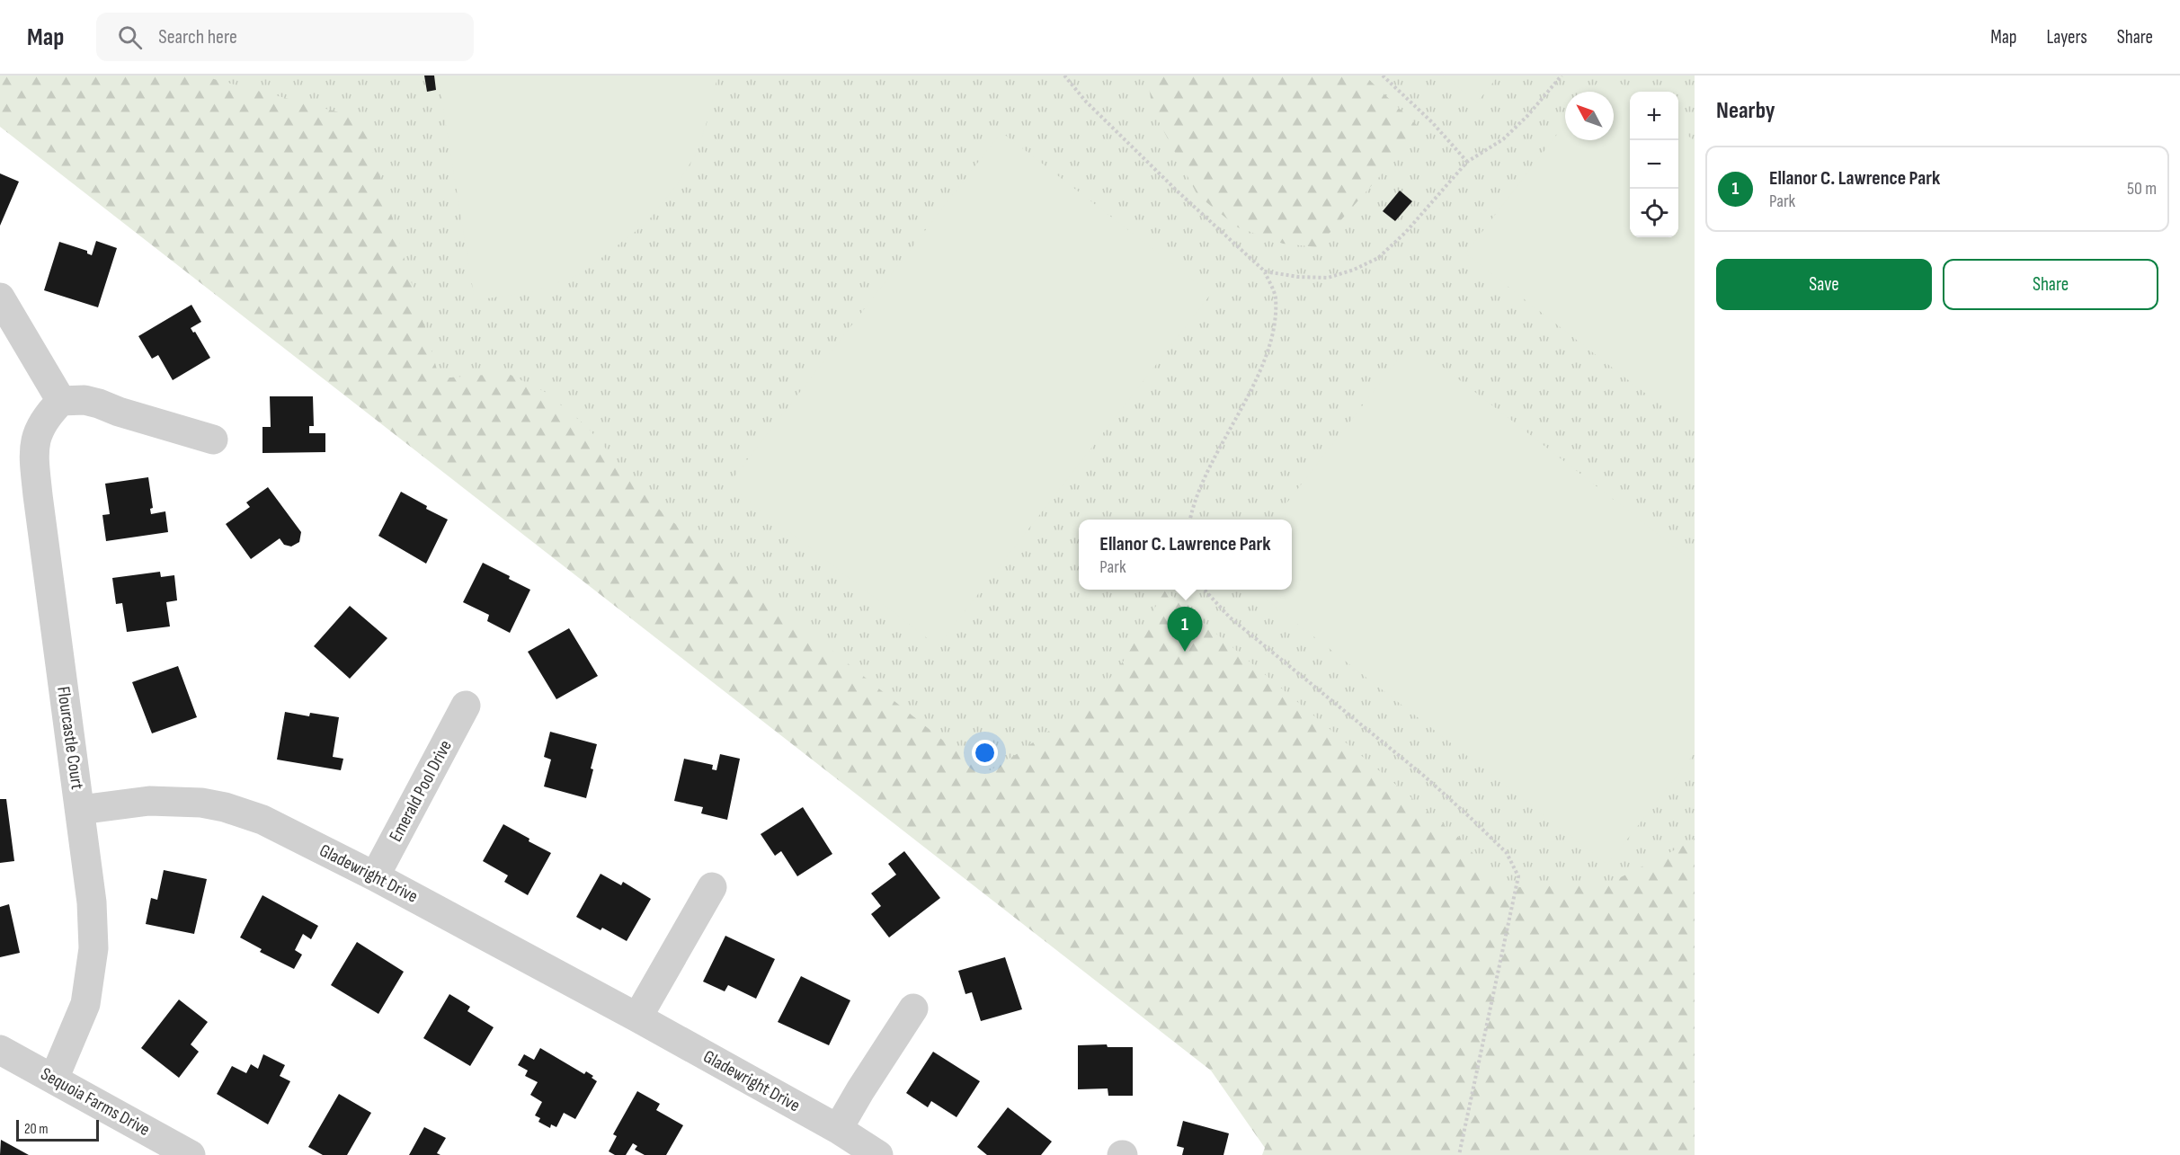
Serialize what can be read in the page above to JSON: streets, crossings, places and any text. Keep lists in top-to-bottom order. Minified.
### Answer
{"streets":{"street":["Flourcastle Court","Emerald Pool Drive","Gladewright Drive","Sequoia Farms Drive"]},"crossings":[["Flourcastle Court","Gladewright Drive"],["Flourcastle Court","Sequoia Farms Drive"],["Emerald Pool Drive","Gladewright Drive"]],"scale_bar":"20 m","north":"top left","page":{"header":"Map","search":"Search here","nav":["Map","Layers","Share"],"heading":"Nearby","map_buttons":["+","−"],"list":[{"mark":"1","name":"Ellanor C. Lawrence Park","note":"Park","value":"50 m"}],"buttons":["Save","Share"],"popup":["Ellanor C. Lawrence Park","Park"],"pins":"1","scale":"20 m"}}
